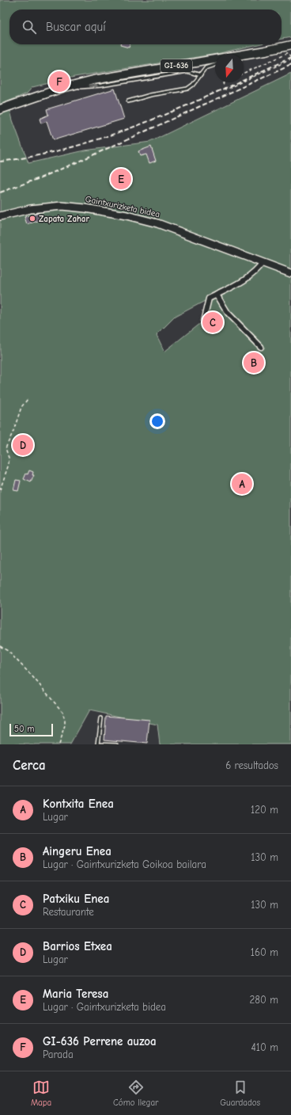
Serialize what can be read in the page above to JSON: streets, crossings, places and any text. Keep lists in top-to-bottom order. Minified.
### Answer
{"streets":{"main road":["GI-636","Gaintxurizketa bidea"]},"places":["Zapata Zahar"],"scale_bar":"50 m","north":"bottom","page":{"search":"Buscar aquí","pins":["F","E","C","B","D","A"],"scale":"50 m","heading":["Cerca","6 resultados"],"list":[{"mark":"A","name":"Kontxita Enea","note":"Lugar","value":"120 m"},{"mark":"B","name":"Aingeru Enea","note":"Lugar · Gaintxurizketa Goikoa bailara","value":"130 m"},{"mark":"C","name":"Patxiku Enea","note":"Restaurante","value":"130 m"},{"mark":"D","name":"Barrios Etxea","note":"Lugar","value":"160 m"},{"mark":"E","name":"Maria Teresa","note":"Lugar · Gaintxurizketa bidea","value":"280 m"},{"mark":"F","name":"GI-636 Perrene auzoa","note":"Parada","value":"410 m"}],"nav":["Mapa","Cómo llegar","Guardados"]}}
